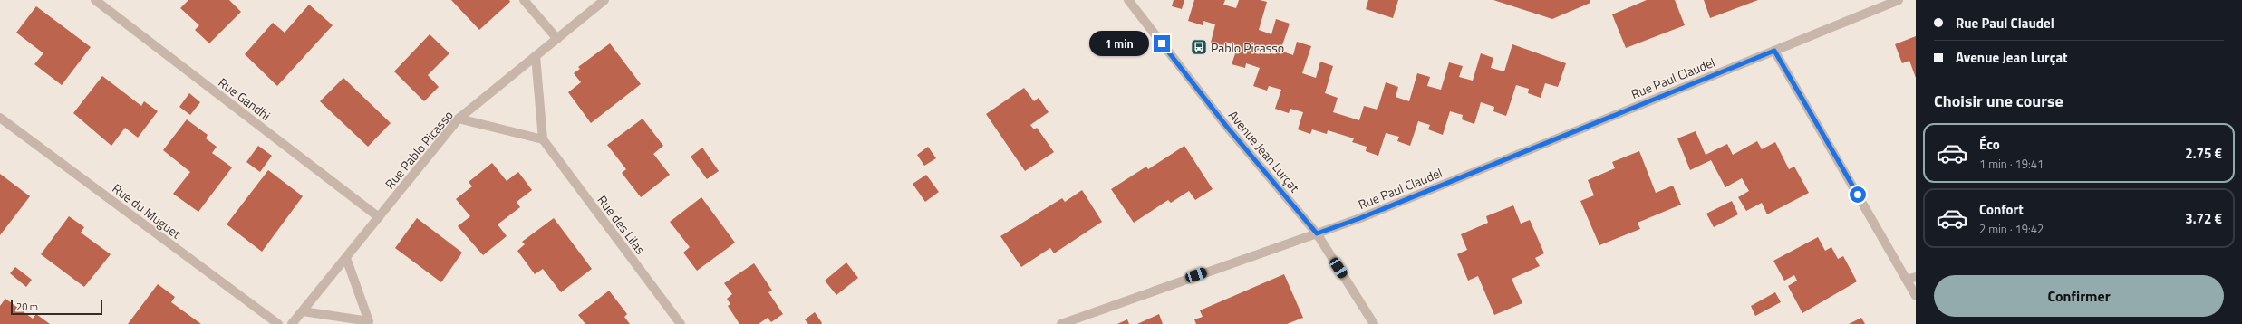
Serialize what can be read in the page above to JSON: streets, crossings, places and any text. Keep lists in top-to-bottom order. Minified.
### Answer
{"streets":{"street":["Rue Paul Claudel","Rue Gandhi","Rue Pablo Picasso","Avenue Jean Lurçat","Rue du Muguet","Rue des Lilas"]},"crossings":[["Rue Paul Claudel","Avenue Jean Lurçat"],["Rue Gandhi","Rue Pablo Picasso"]],"places":{"bus stop":["Pablo Picasso"]},"scale_bar":"20 m","page":{"banner":["Rue Paul Claudel","Avenue Jean Lurçat"],"bubble":"1 min","heading":"Choisir une course","list":[{"name":"Éco","note":"1 min · 19:41","value":"2.75 €"},{"name":"Confort","note":"2 min · 19:42","value":"3.72 €"}],"buttons":"Confirmer","scale":"20 m"}}
